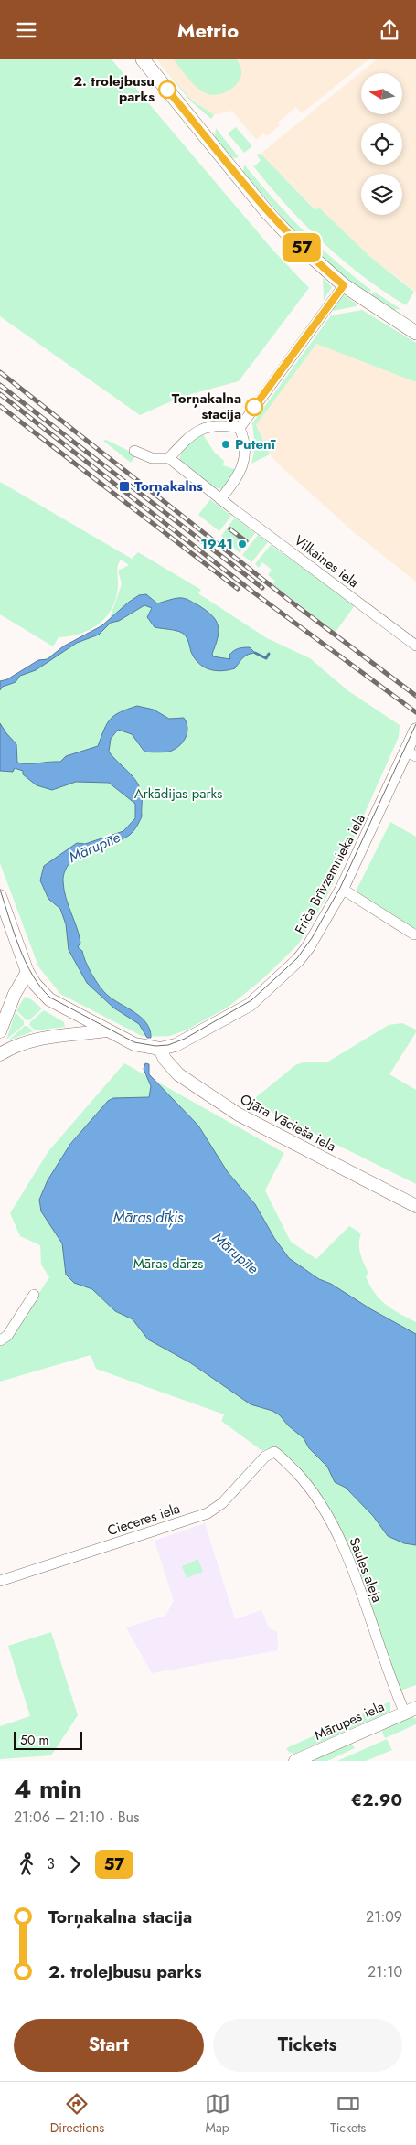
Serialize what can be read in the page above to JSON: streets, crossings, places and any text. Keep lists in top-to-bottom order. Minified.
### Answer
{"streets":{"street":["Vilkaines iela","Friča Brīvzemnieka iela","Ojāra Vācieša iela","Cieceres iela","Saules aleja","Mārupes iela"]},"crossings":[["Friča Brīvzemnieka iela","Ojāra Vācieša iela"],["Cieceres iela","Saules aleja"],["Saules aleja","Mārupes iela"]],"water":["Mārupīte","Māras dīķis"],"parks":["Arkādijas parks","Māras dārzs"],"places":{"other":["2. trolejbusu parks","Torņakalna stacija","Putenī","1941"],"transit":["Torņakalns"]},"lines":["bus line 57"],"scale_bar":"50 m","north":"left","page":{"header":"Metrio","on_map":"57","scale":"50 m","heading":["4 min","21:06 – 21:10 · Bus","€2.90"],"legs":["3","57"],"list":[{"name":"Torņakalna stacija","value":"21:09"},{"name":"2. trolejbusu parks","value":"21:10"}],"buttons":["Start","Tickets"],"tabs":["Directions","Map","Tickets"]}}
